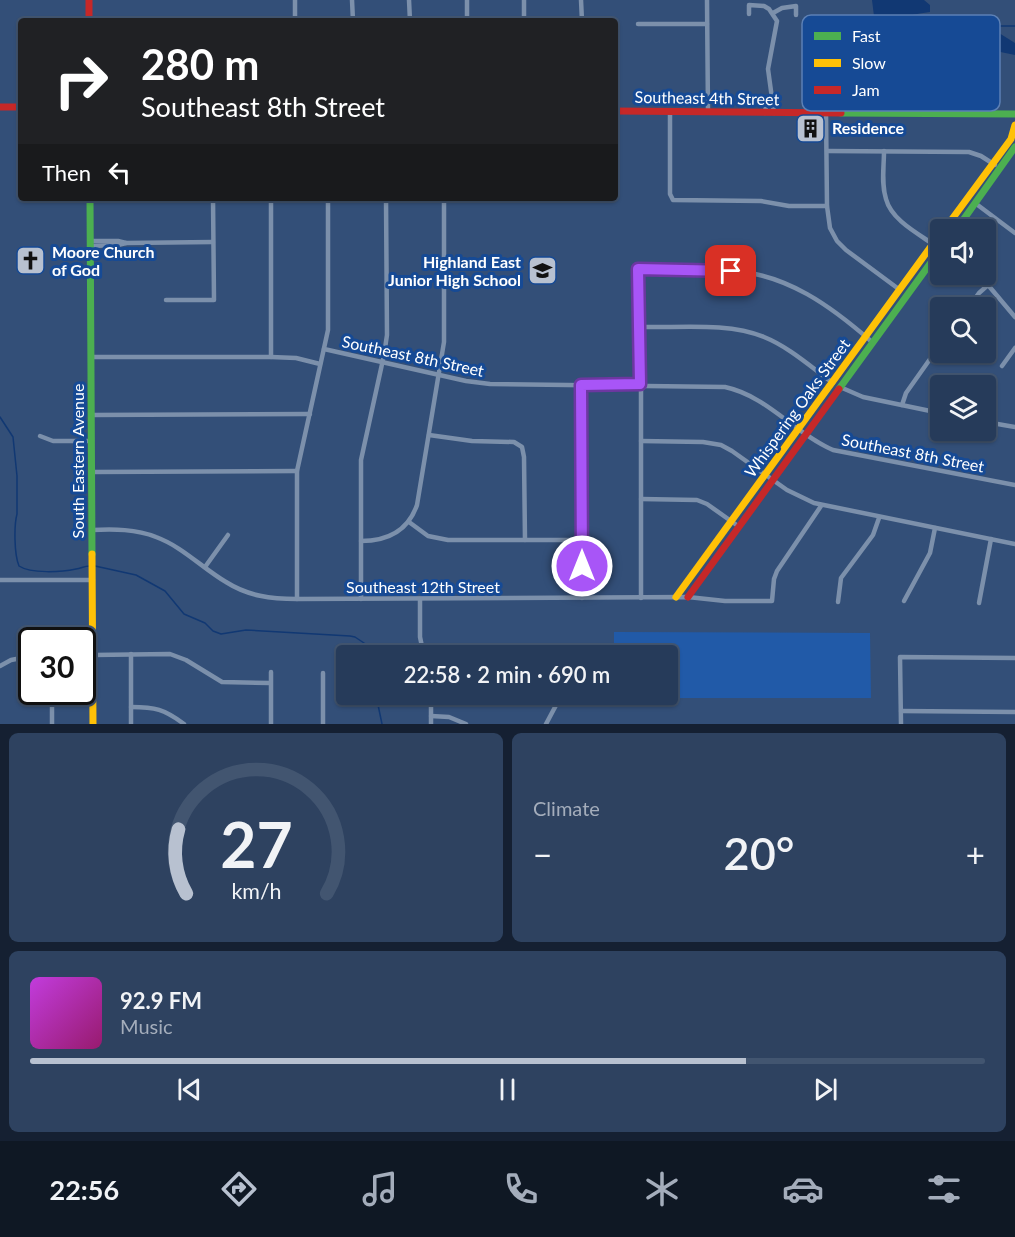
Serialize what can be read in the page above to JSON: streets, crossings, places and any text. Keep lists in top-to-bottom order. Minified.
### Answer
{"streets":{"street":["Southeast 4th Street","Southeast 8th Street","Whispering Oaks Street","South Eastern Avenue","Southeast 12th Street"]},"crossings":[["Southeast 8th Street","Whispering Oaks Street"],["Southeast 8th Street","South Eastern Avenue"],["Whispering Oaks Street","Southeast 12th Street"],["South Eastern Avenue","Southeast 12th Street"]],"places":{"building":["Residence"],"church":["Moore Church of God"],"school or university":["Highland East Junior High School"]},"legend":["Fast","Slow","Jam"],"page":{"turn":["280 m","Southeast 8th Street"],"then":"Then","limit":"30","trip":"22:58 · 2 min · 690 m","tile":"Climate","heat":["−","20°","+"],"song":["92.9 FM","Music"],"tabs":"22:56","gauge":["27","km/h"]}}
